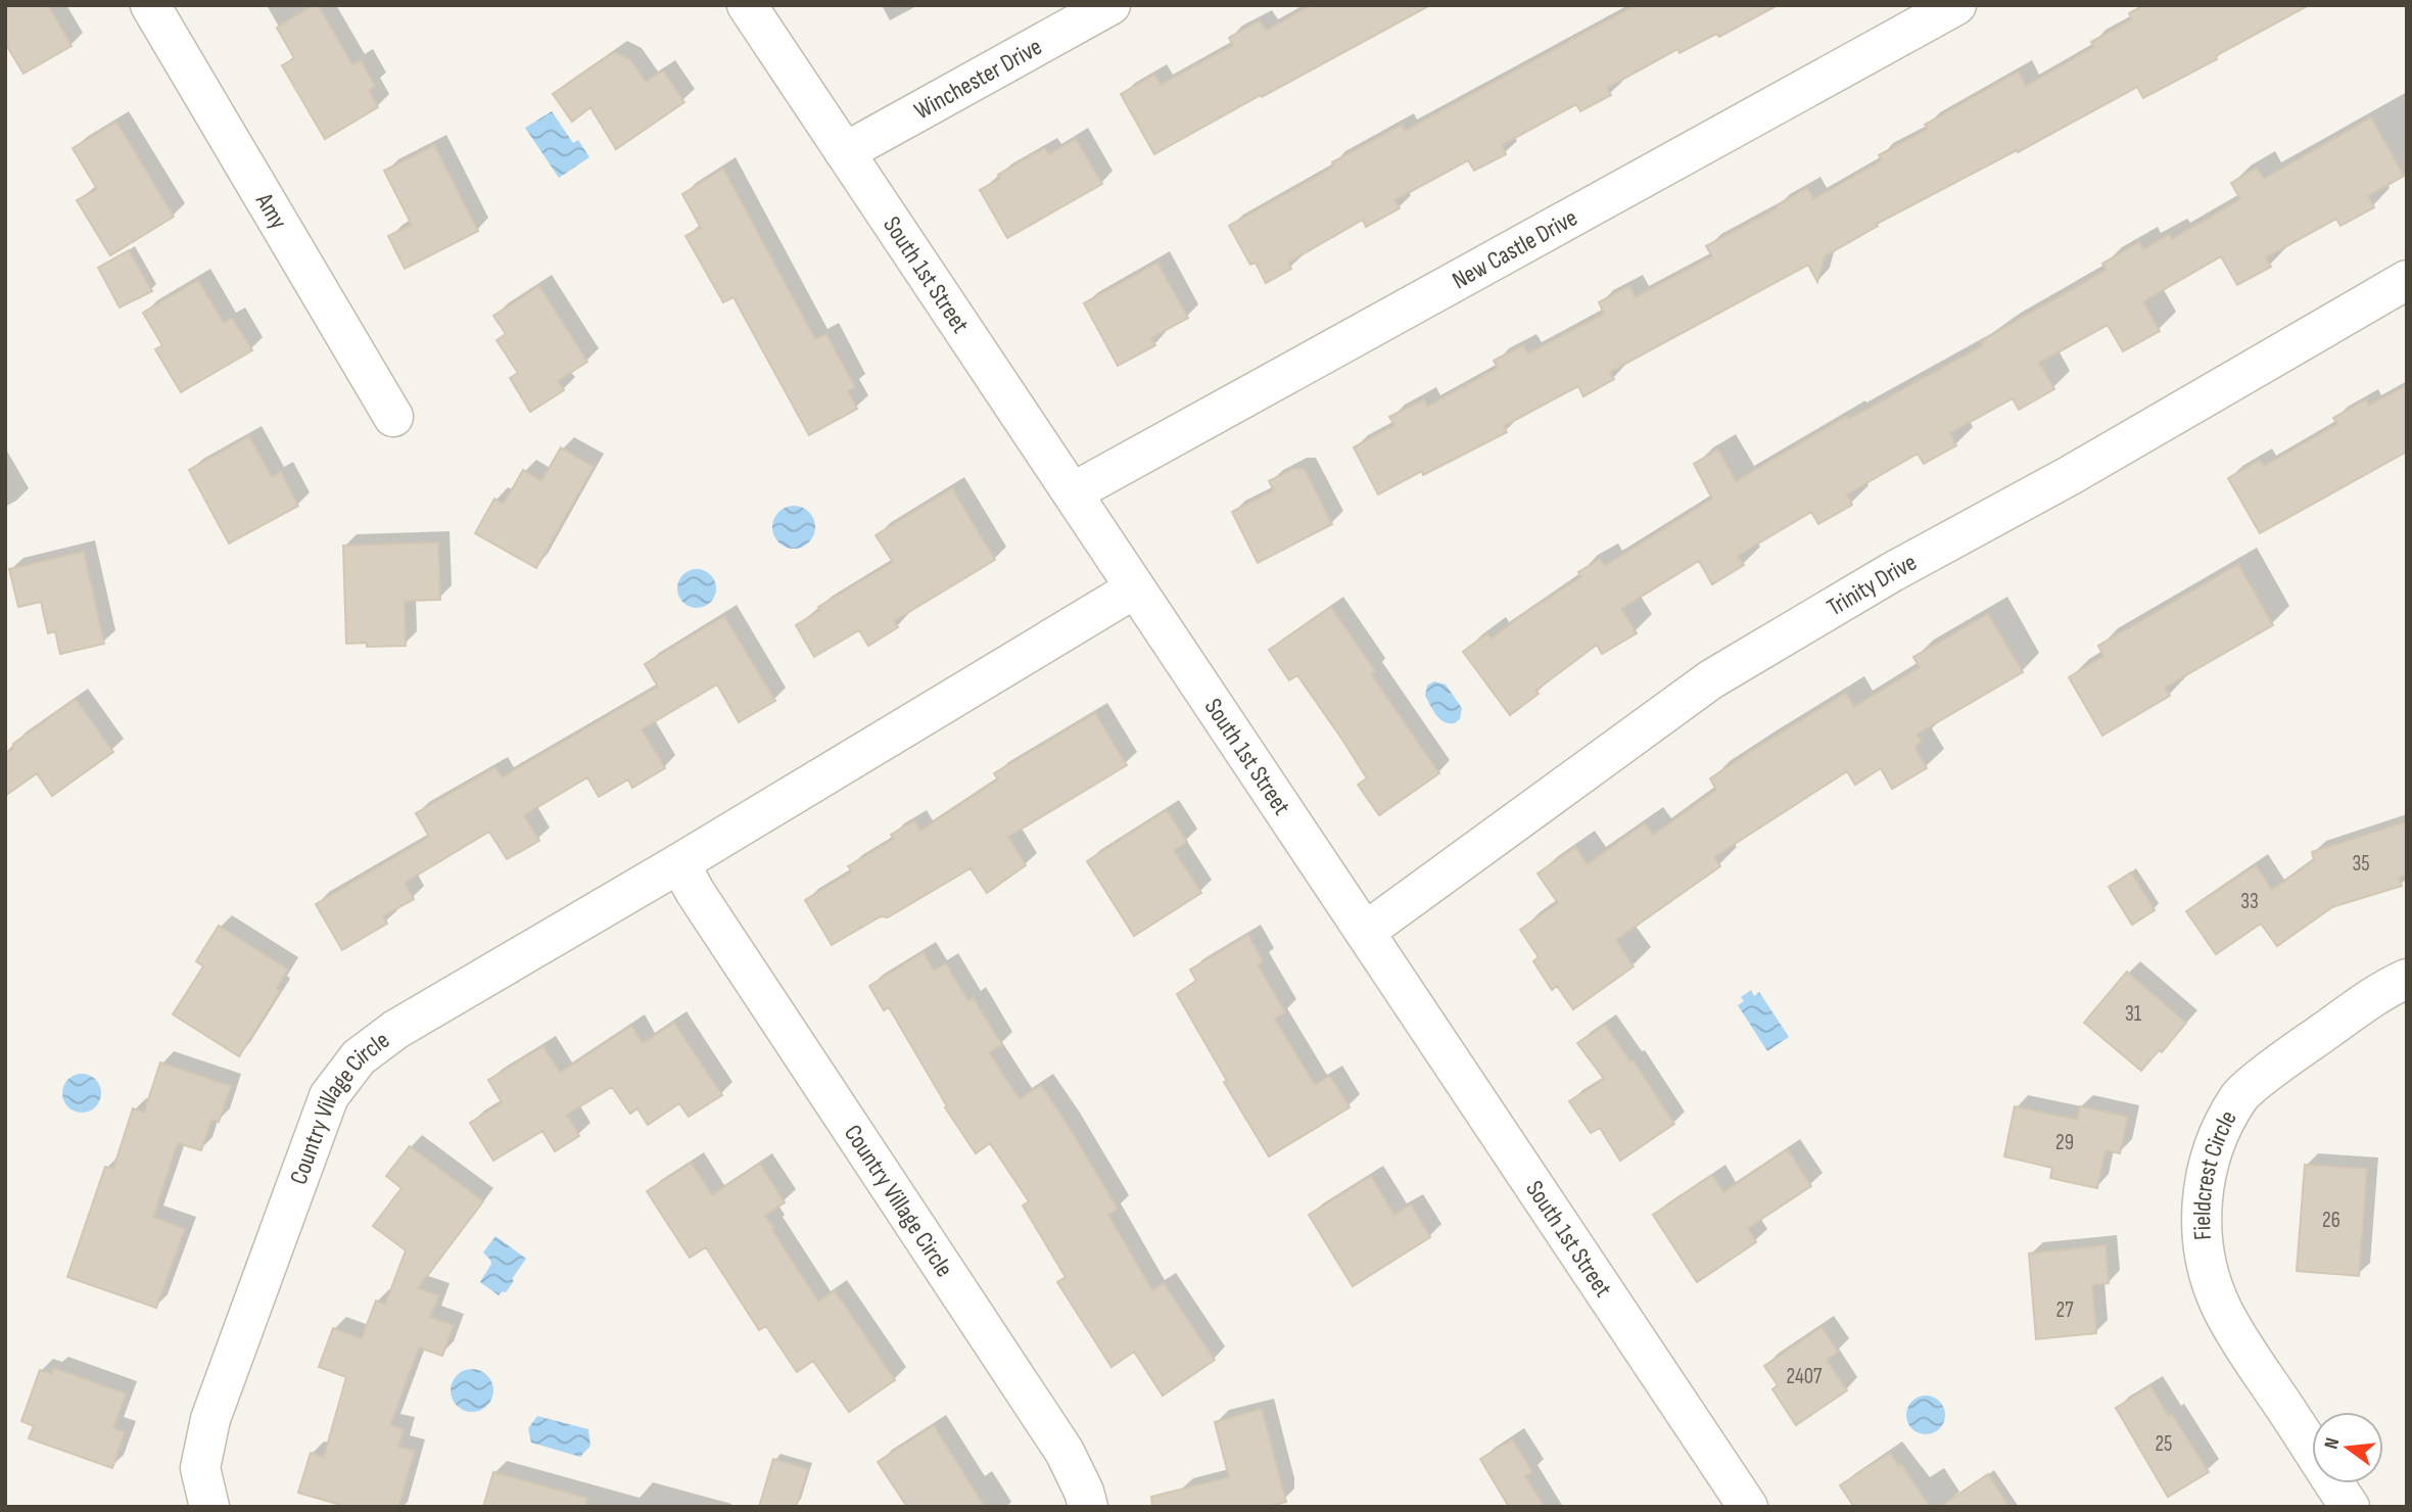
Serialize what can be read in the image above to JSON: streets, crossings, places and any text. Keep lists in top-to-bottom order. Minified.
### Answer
{"streets":{"street":["Winchester Drive","Amy","New Castle Drive","South 1st Street","Trinity Drive","Country Village Circle","Fieldcrest Circle"]},"crossings":[["Winchester Drive","South 1st Street"],["New Castle Drive","South 1st Street"],["South 1st Street","Trinity Drive"],["South 1st Street","Country Village Circle"]],"house_numbers":["35","33","31","29","26","27","2407","25"],"north":"left"}
